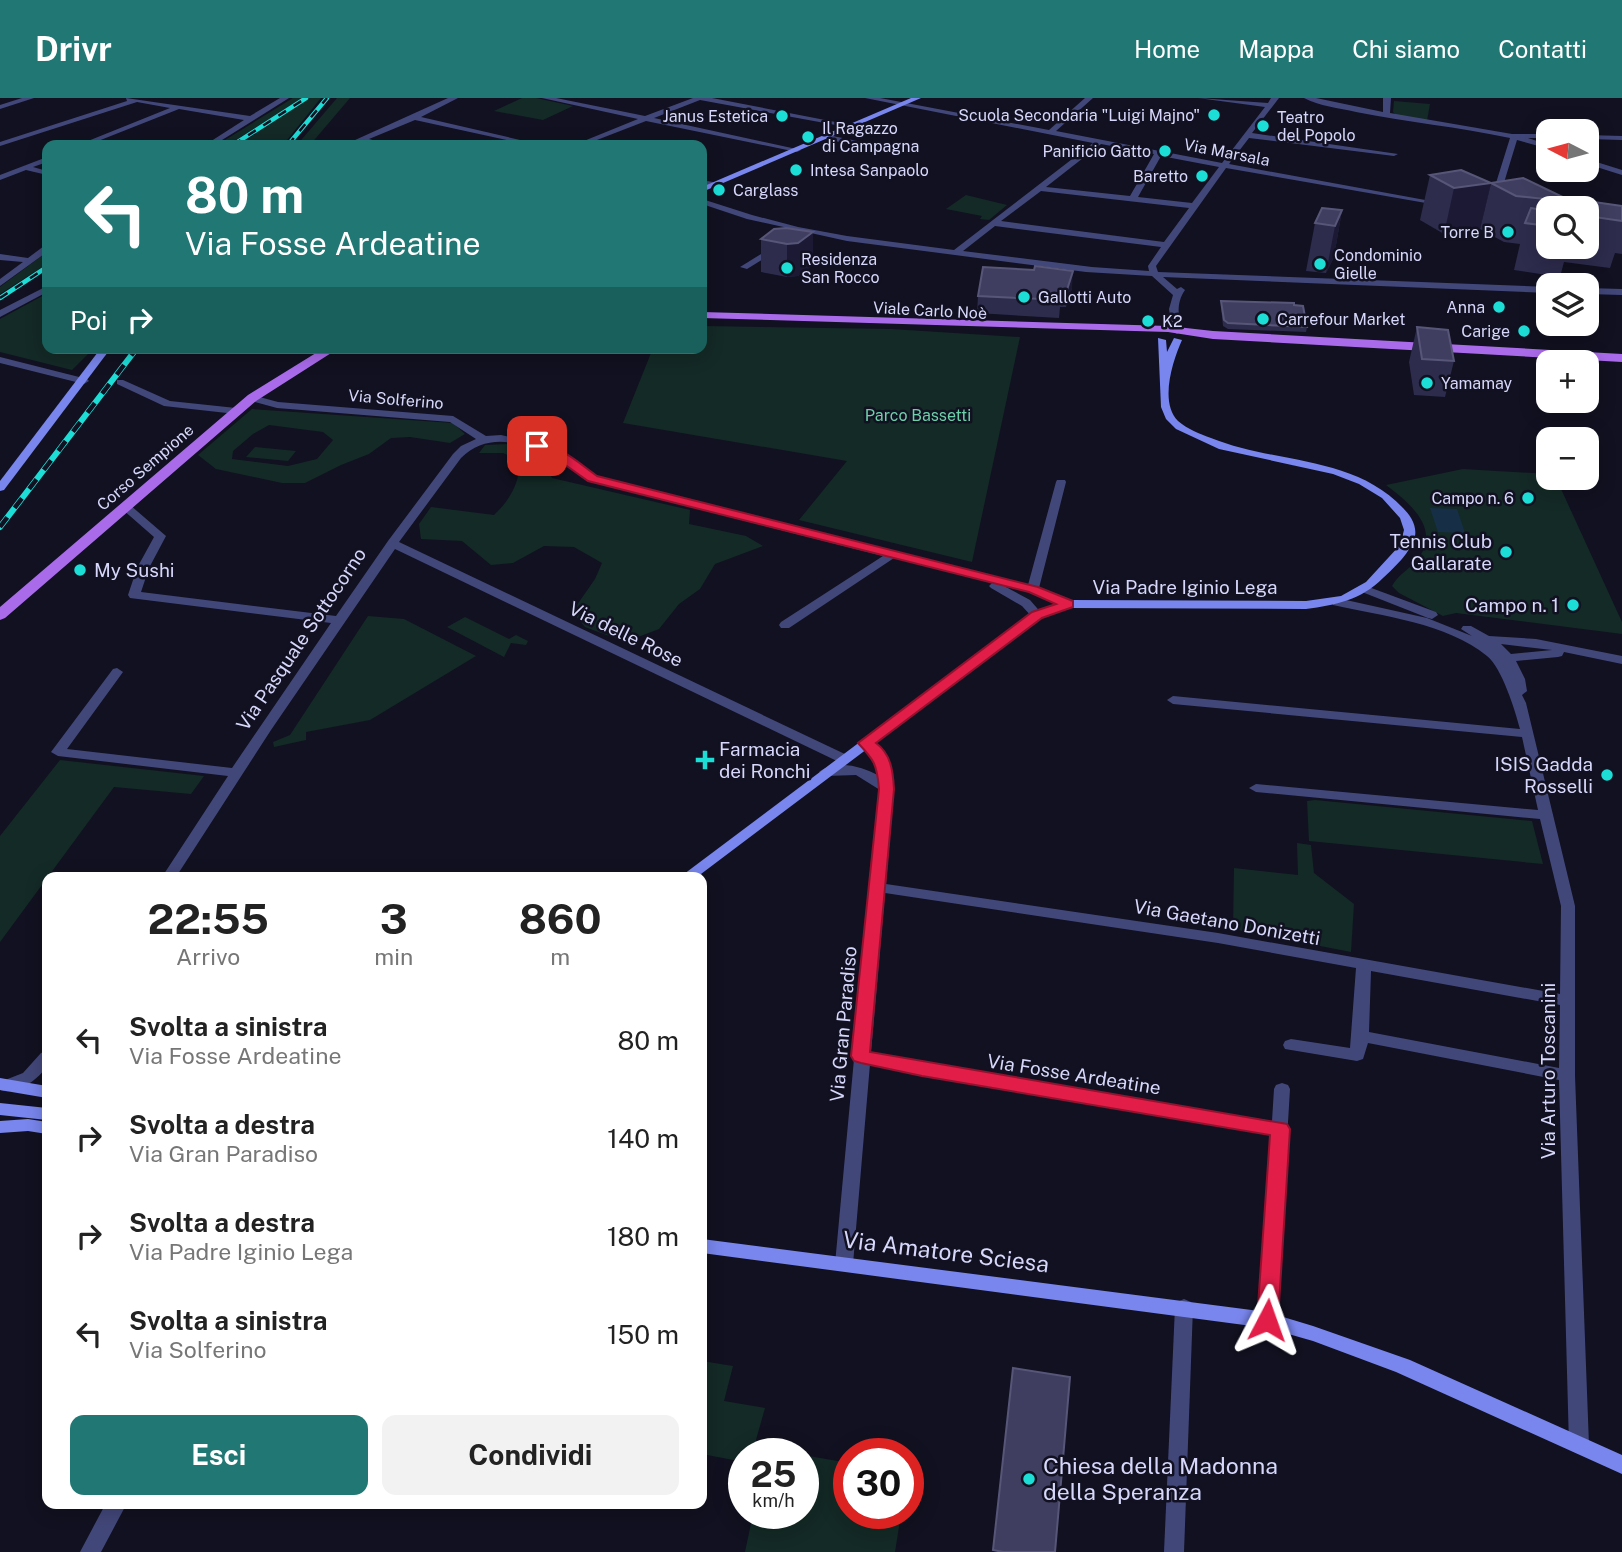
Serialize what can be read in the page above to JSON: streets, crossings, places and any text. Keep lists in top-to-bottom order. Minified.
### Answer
{"streets":{"main road":["Viale Carlo Noè","Corso Sempione"],"street":["Via Marsala","Via Solferino","Via Padre Iginio Lega","Via delle Rose","Via Pasquale Sottocorno","Via Gaetano Donizetti","Via Gran Paradiso","Via Arturo Toscanini","Via Fosse Ardeatine","Via Amatore Sciesa"]},"crossings":[["Viale Carlo Noè","Via Padre Iginio Lega"],["Via Solferino","Corso Sempione"],["Via Solferino","Via Padre Iginio Lega"],["Via Solferino","Via Pasquale Sottocorno"],["Via Padre Iginio Lega","Via delle Rose"],["Via Padre Iginio Lega","Via Gran Paradiso"],["Via delle Rose","Via Pasquale Sottocorno"],["Via Gaetano Donizetti","Via Gran Paradiso"],["Via Gaetano Donizetti","Via Arturo Toscanini"],["Via Gran Paradiso","Via Fosse Ardeatine"],["Via Gran Paradiso","Via Amatore Sciesa"],["Via Arturo Toscanini","Via Amatore Sciesa"]],"parks":["Parco Bassetti"],"places":{"other":["Scuola Secondaria \"Luigi Majno\"","Janus Estetica","Teatro del Popolo","Il Ragazzo di Campagna","Panificio Gatto","Intesa Sanpaolo","Baretto","Carglass","Torre B","Condominio Gielle","Residenza San Rocco","Gallotti Auto","Anna","Carrefour Market","K2","Carige","Yamamay","Campo n. 6","Tennis Club Gallarate","My Sushi","Campo n. 1","ISIS Gadda Rosselli","Chiesa della Madonna della Speranza"],"health":["Farmacia dei Ronchi"]},"north":"left","page":{"header":"Drivr","nav":["Home","Mappa","Chi siamo","Contatti"],"map_buttons":["+","−"],"turn":["80 m","Via Fosse Ardeatine"],"then":"Poi","eta":["22:55","Arrivo","3","min","860","m"],"list":[{"name":"Svolta a sinistra","note":"Via Fosse Ardeatine","value":"80 m"},{"name":"Svolta a destra","note":"Via Gran Paradiso","value":"140 m"},{"name":"Svolta a destra","note":"Via Padre Iginio Lega","value":"180 m"},{"name":"Svolta a sinistra","note":"Via Solferino","value":"150 m"}],"buttons":["Esci","Condividi"],"speed":"25 km/h","limit":"30"}}
